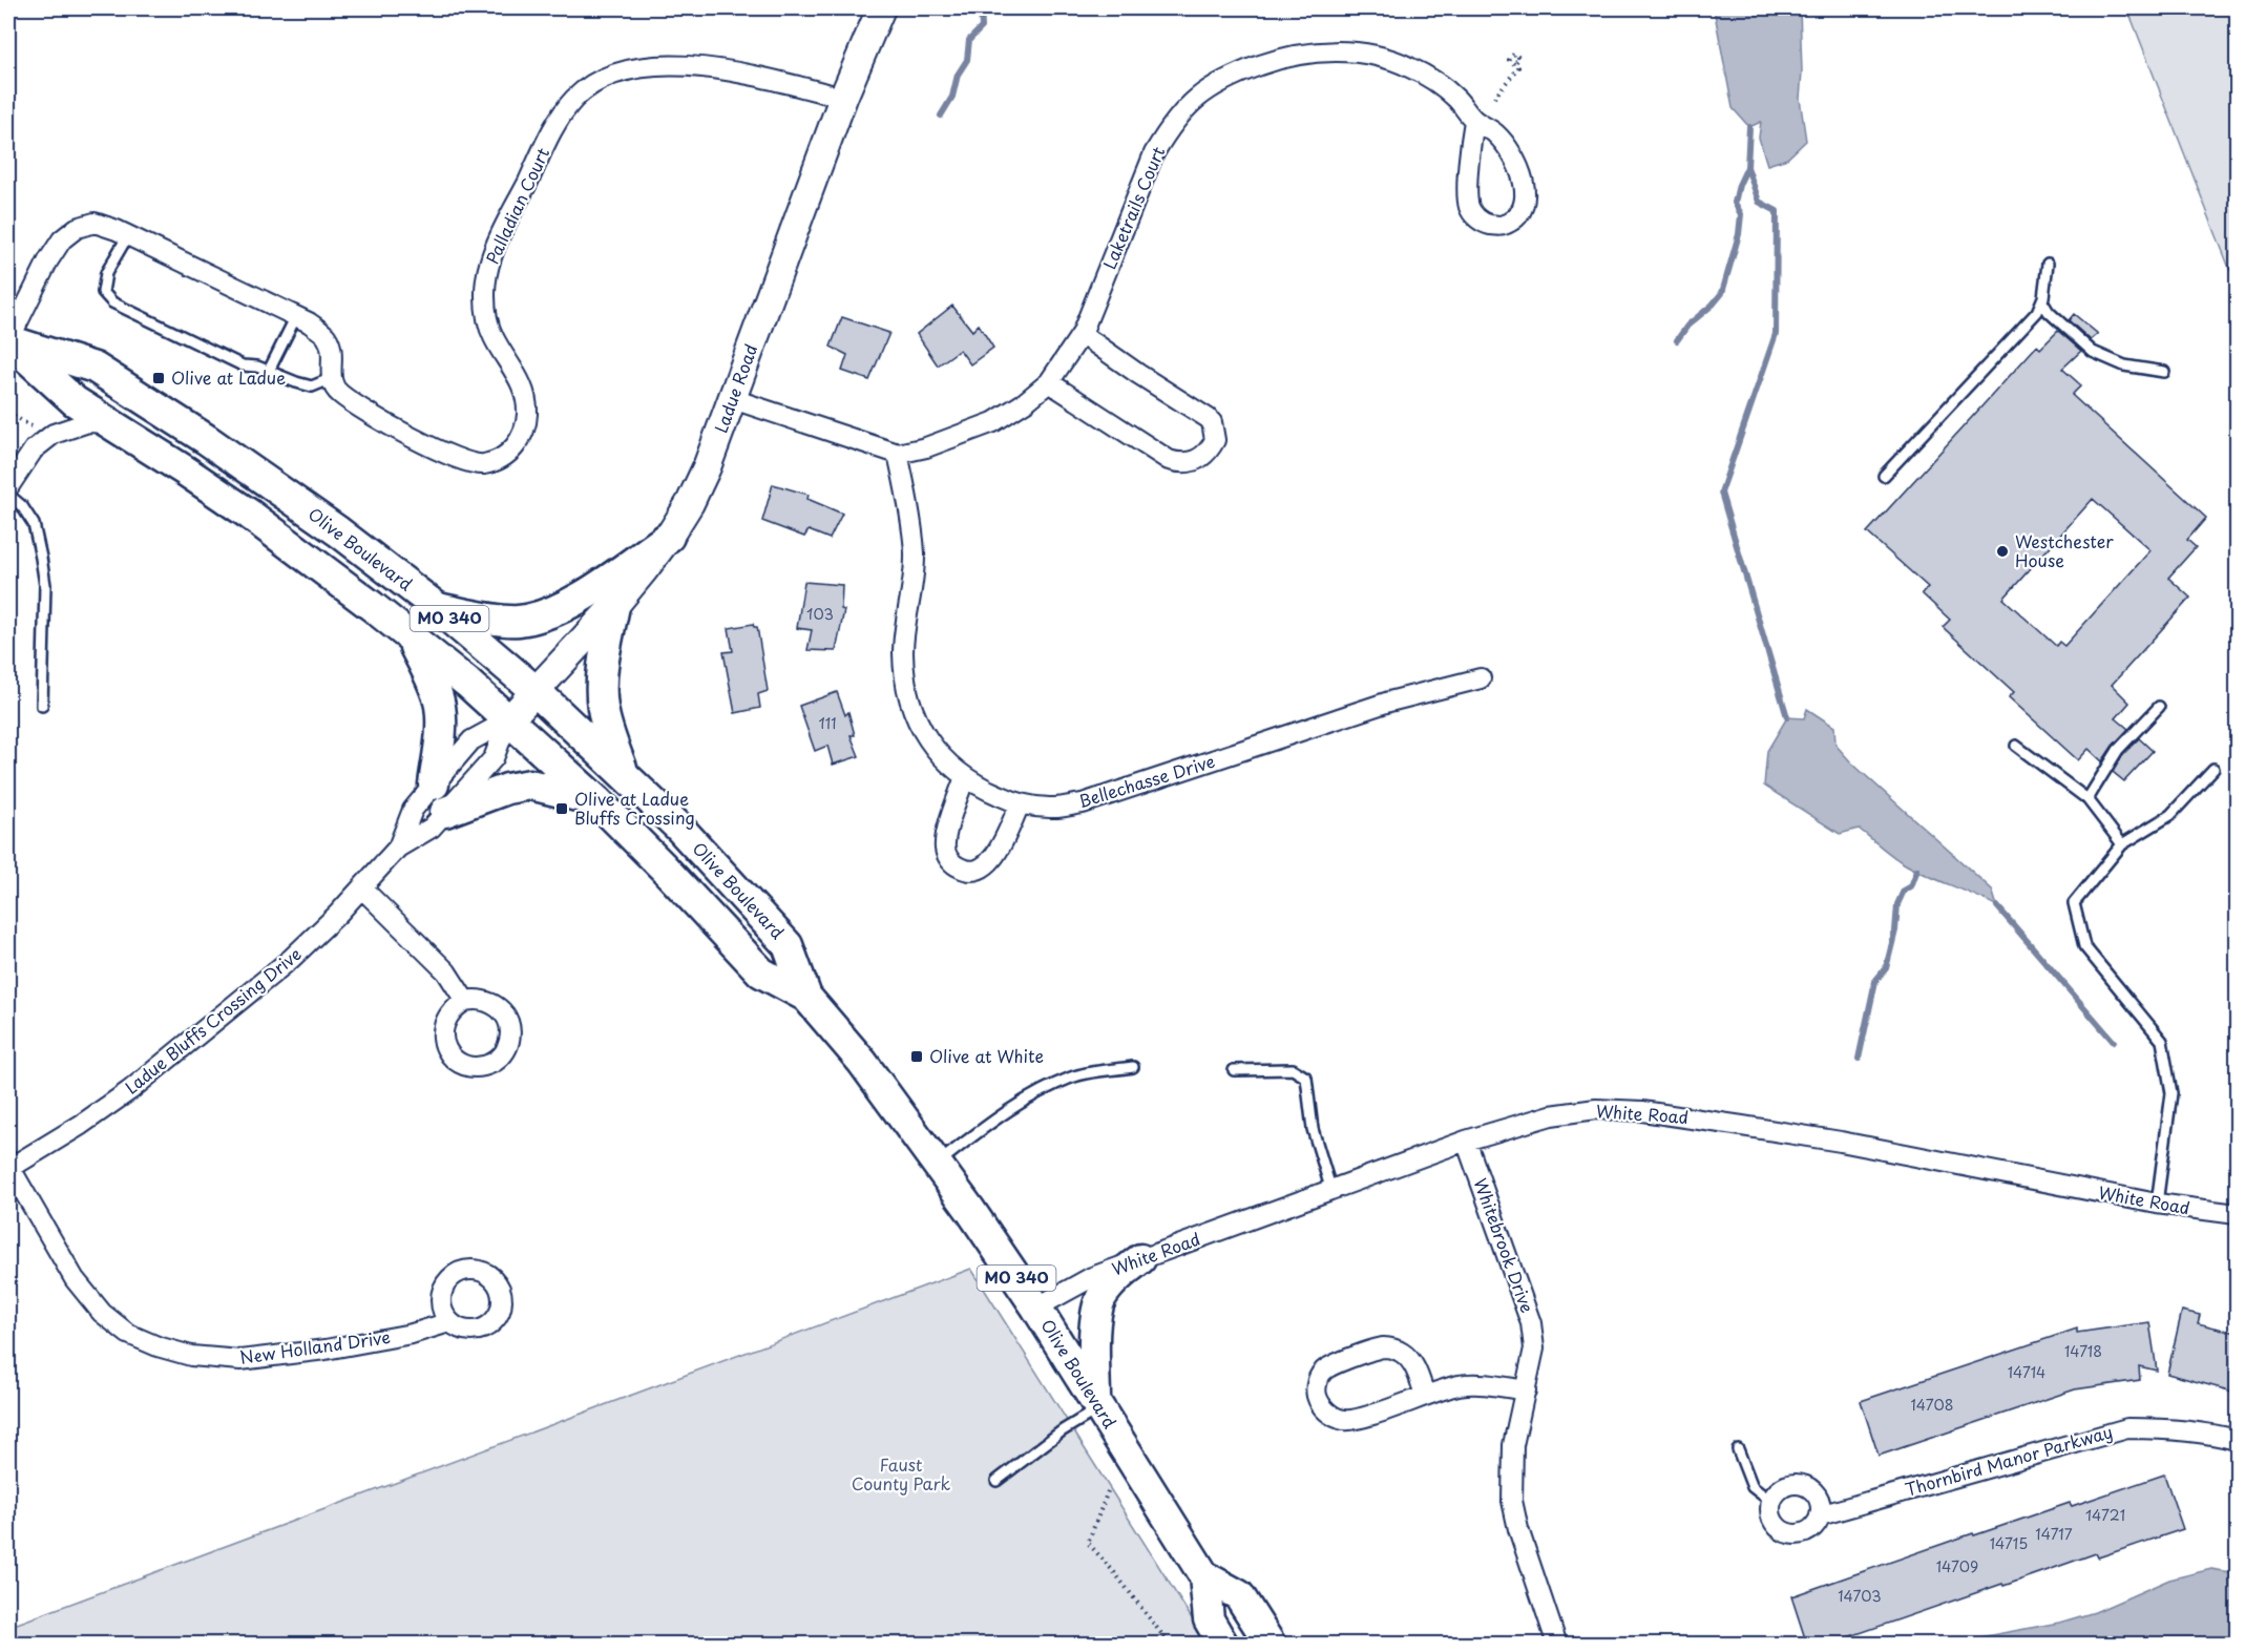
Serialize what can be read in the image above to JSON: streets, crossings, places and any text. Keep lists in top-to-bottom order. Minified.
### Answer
{"streets":{"main road":["Ladue Road","Olive Boulevard","MO 340"],"street":["Palladian Court","Laketrails Court","Bellechasse Drive","Ladue Bluffs Crossing Drive","White Road","Whitebrook Drive","New Holland Drive","Thornbird Manor Parkway"]},"crossings":[["Palladian Court","Ladue Road"],["Laketrails Court","Bellechasse Drive"],["Ladue Road","Olive Boulevard"],["Ladue Road","Ladue Bluffs Crossing Drive"],["Olive Boulevard","Ladue Bluffs Crossing Drive"],["Olive Boulevard","White Road"],["Ladue Bluffs Crossing Drive","New Holland Drive"],["White Road","Whitebrook Drive"]],"parks":["Faust County Park"],"places":{"transit":["Olive at Ladue","Olive at Ladue Bluffs Crossing","Olive at White"],"other":["Westchester House"]},"house_numbers":["103","111","14718","14714","14708","14721","14717","14715","14709","14703"]}
